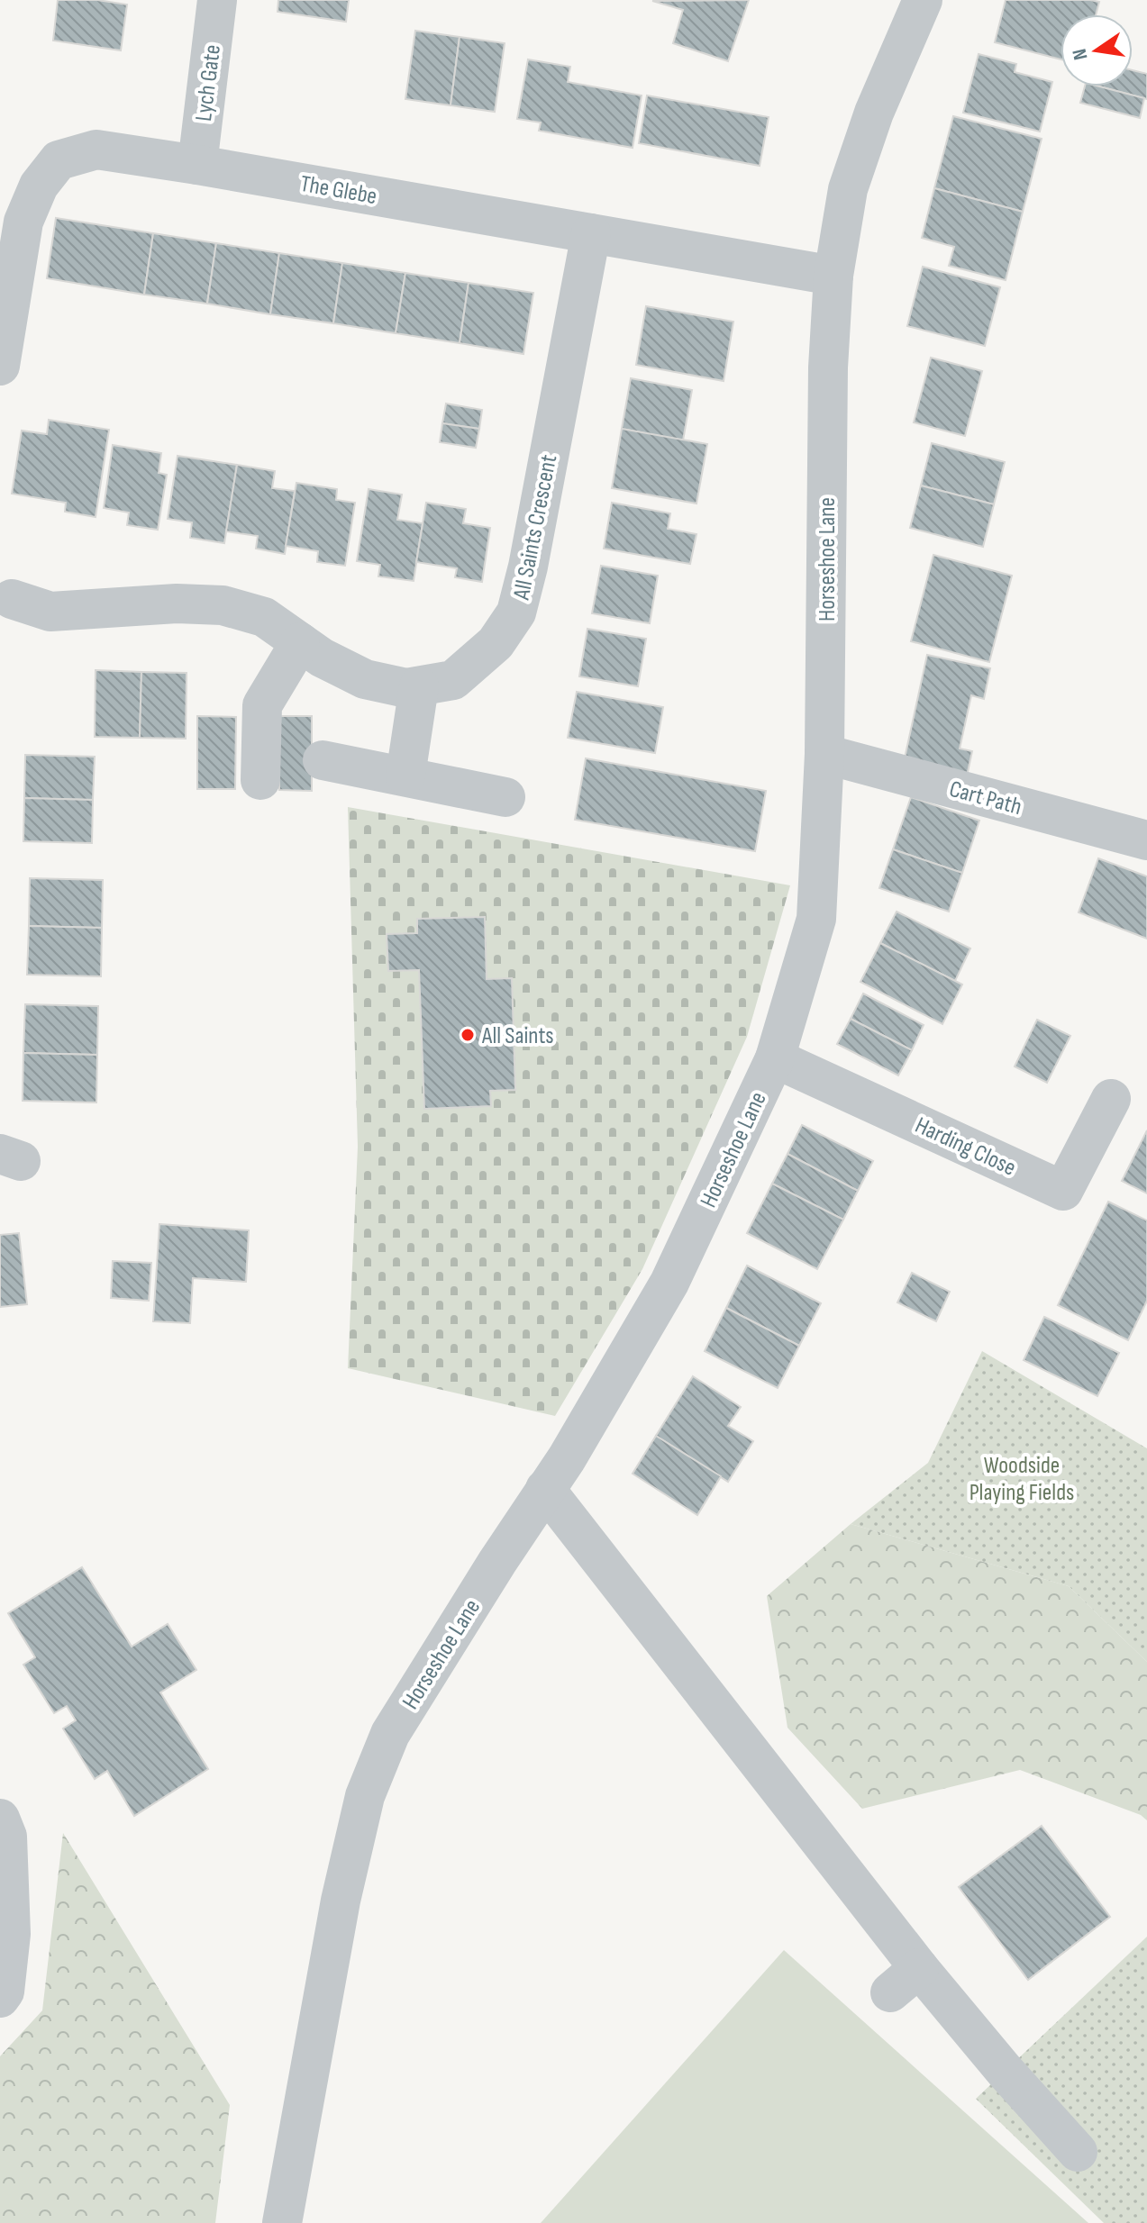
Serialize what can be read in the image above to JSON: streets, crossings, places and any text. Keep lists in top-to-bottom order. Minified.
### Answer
{"streets":{"street":["Lych Gate","The Glebe","All Saints Crescent","Horseshoe Lane","Cart Path","Harding Close"]},"crossings":[["Lych Gate","The Glebe"],["The Glebe","All Saints Crescent"],["The Glebe","Horseshoe Lane"],["Horseshoe Lane","Cart Path"],["Horseshoe Lane","Harding Close"]],"parks":["Woodside Playing Fields"],"places":["All Saints"],"north":"left"}
